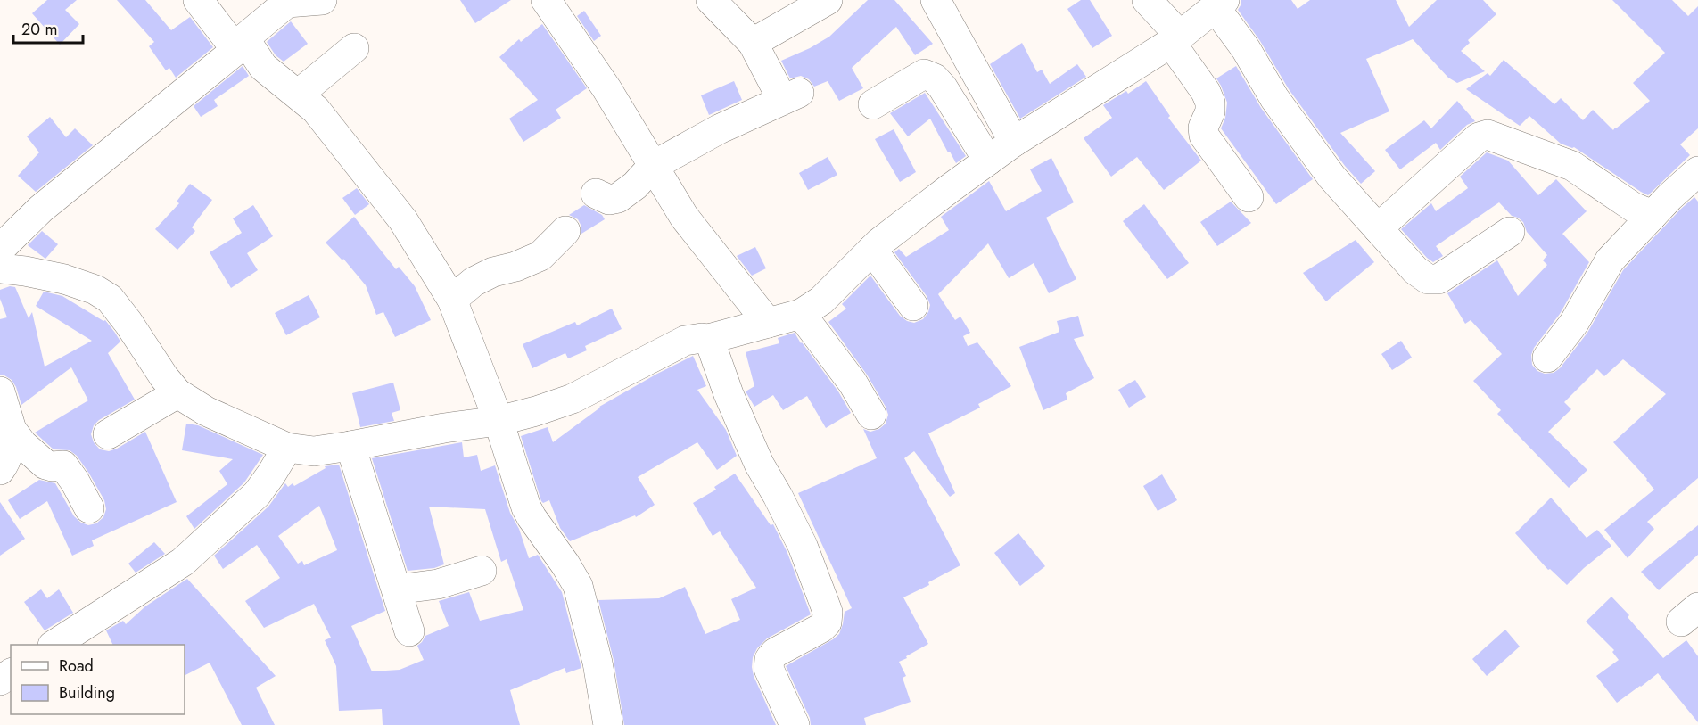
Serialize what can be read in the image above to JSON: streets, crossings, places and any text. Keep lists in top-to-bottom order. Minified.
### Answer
{"legend":["Road","Building"],"scale_bar":"20 m"}
